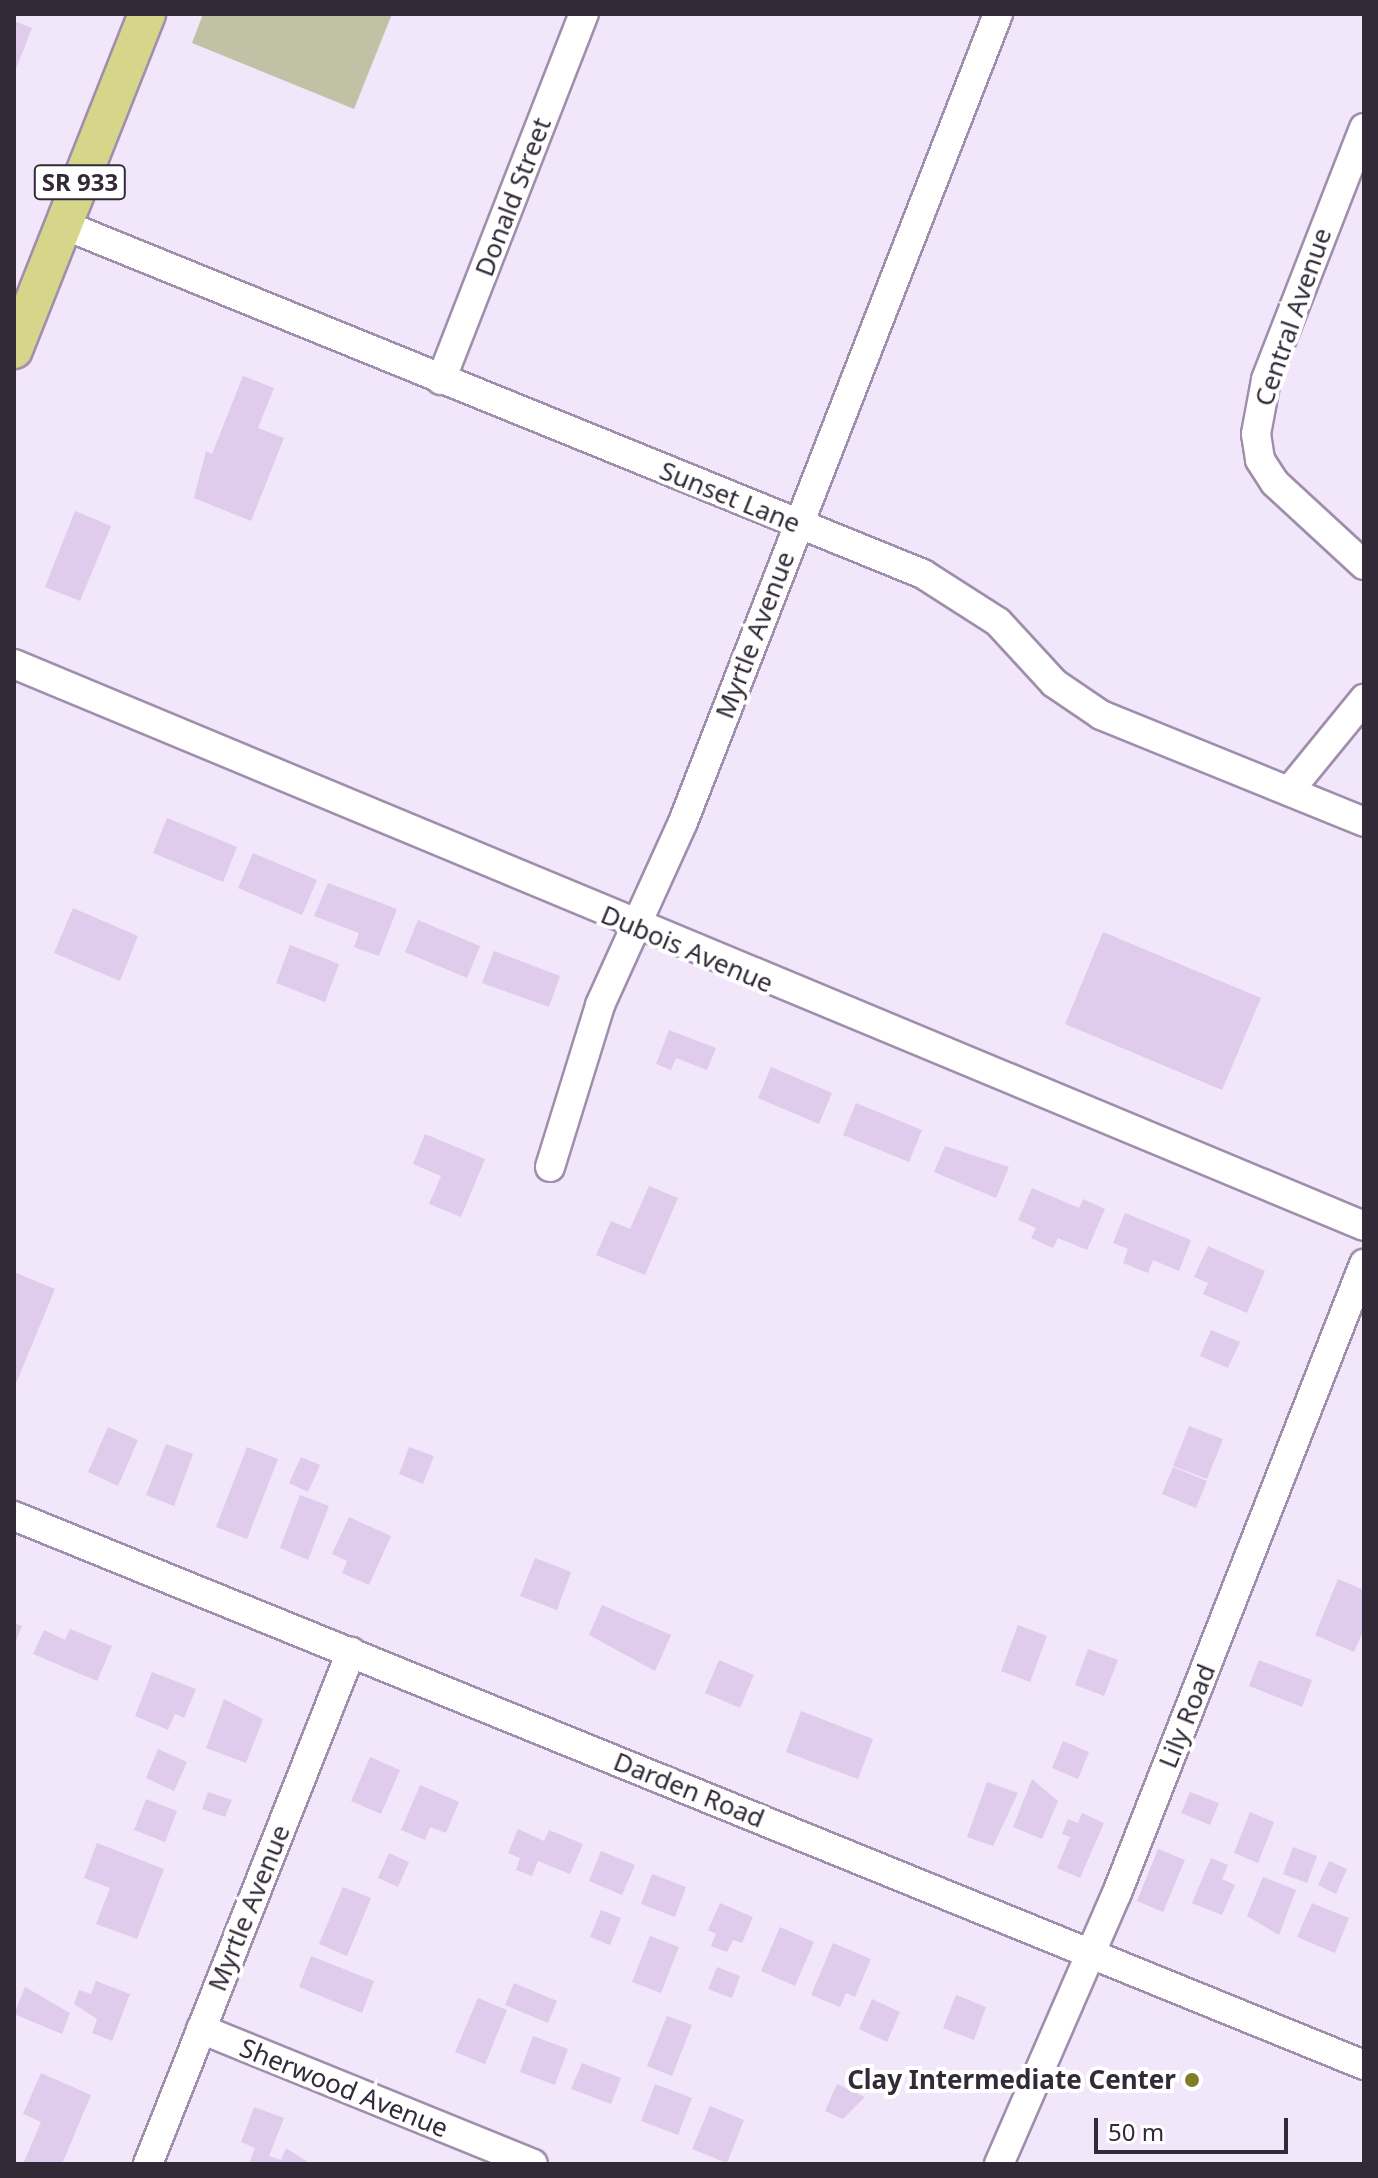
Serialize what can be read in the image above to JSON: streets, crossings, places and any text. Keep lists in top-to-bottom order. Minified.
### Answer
{"streets":{"main road":["SR 933"],"street":["Donald Street","Central Avenue","Sunset Lane","Myrtle Avenue","Dubois Avenue","Lily Road","Darden Road","Sherwood Avenue"]},"crossings":[["SR 933","Sunset Lane"],["Donald Street","Sunset Lane"],["Sunset Lane","Myrtle Avenue"],["Myrtle Avenue","Dubois Avenue"],["Myrtle Avenue","Darden Road"],["Myrtle Avenue","Sherwood Avenue"],["Lily Road","Darden Road"]],"places":["Clay Intermediate Center"],"scale_bar":"50 m"}
